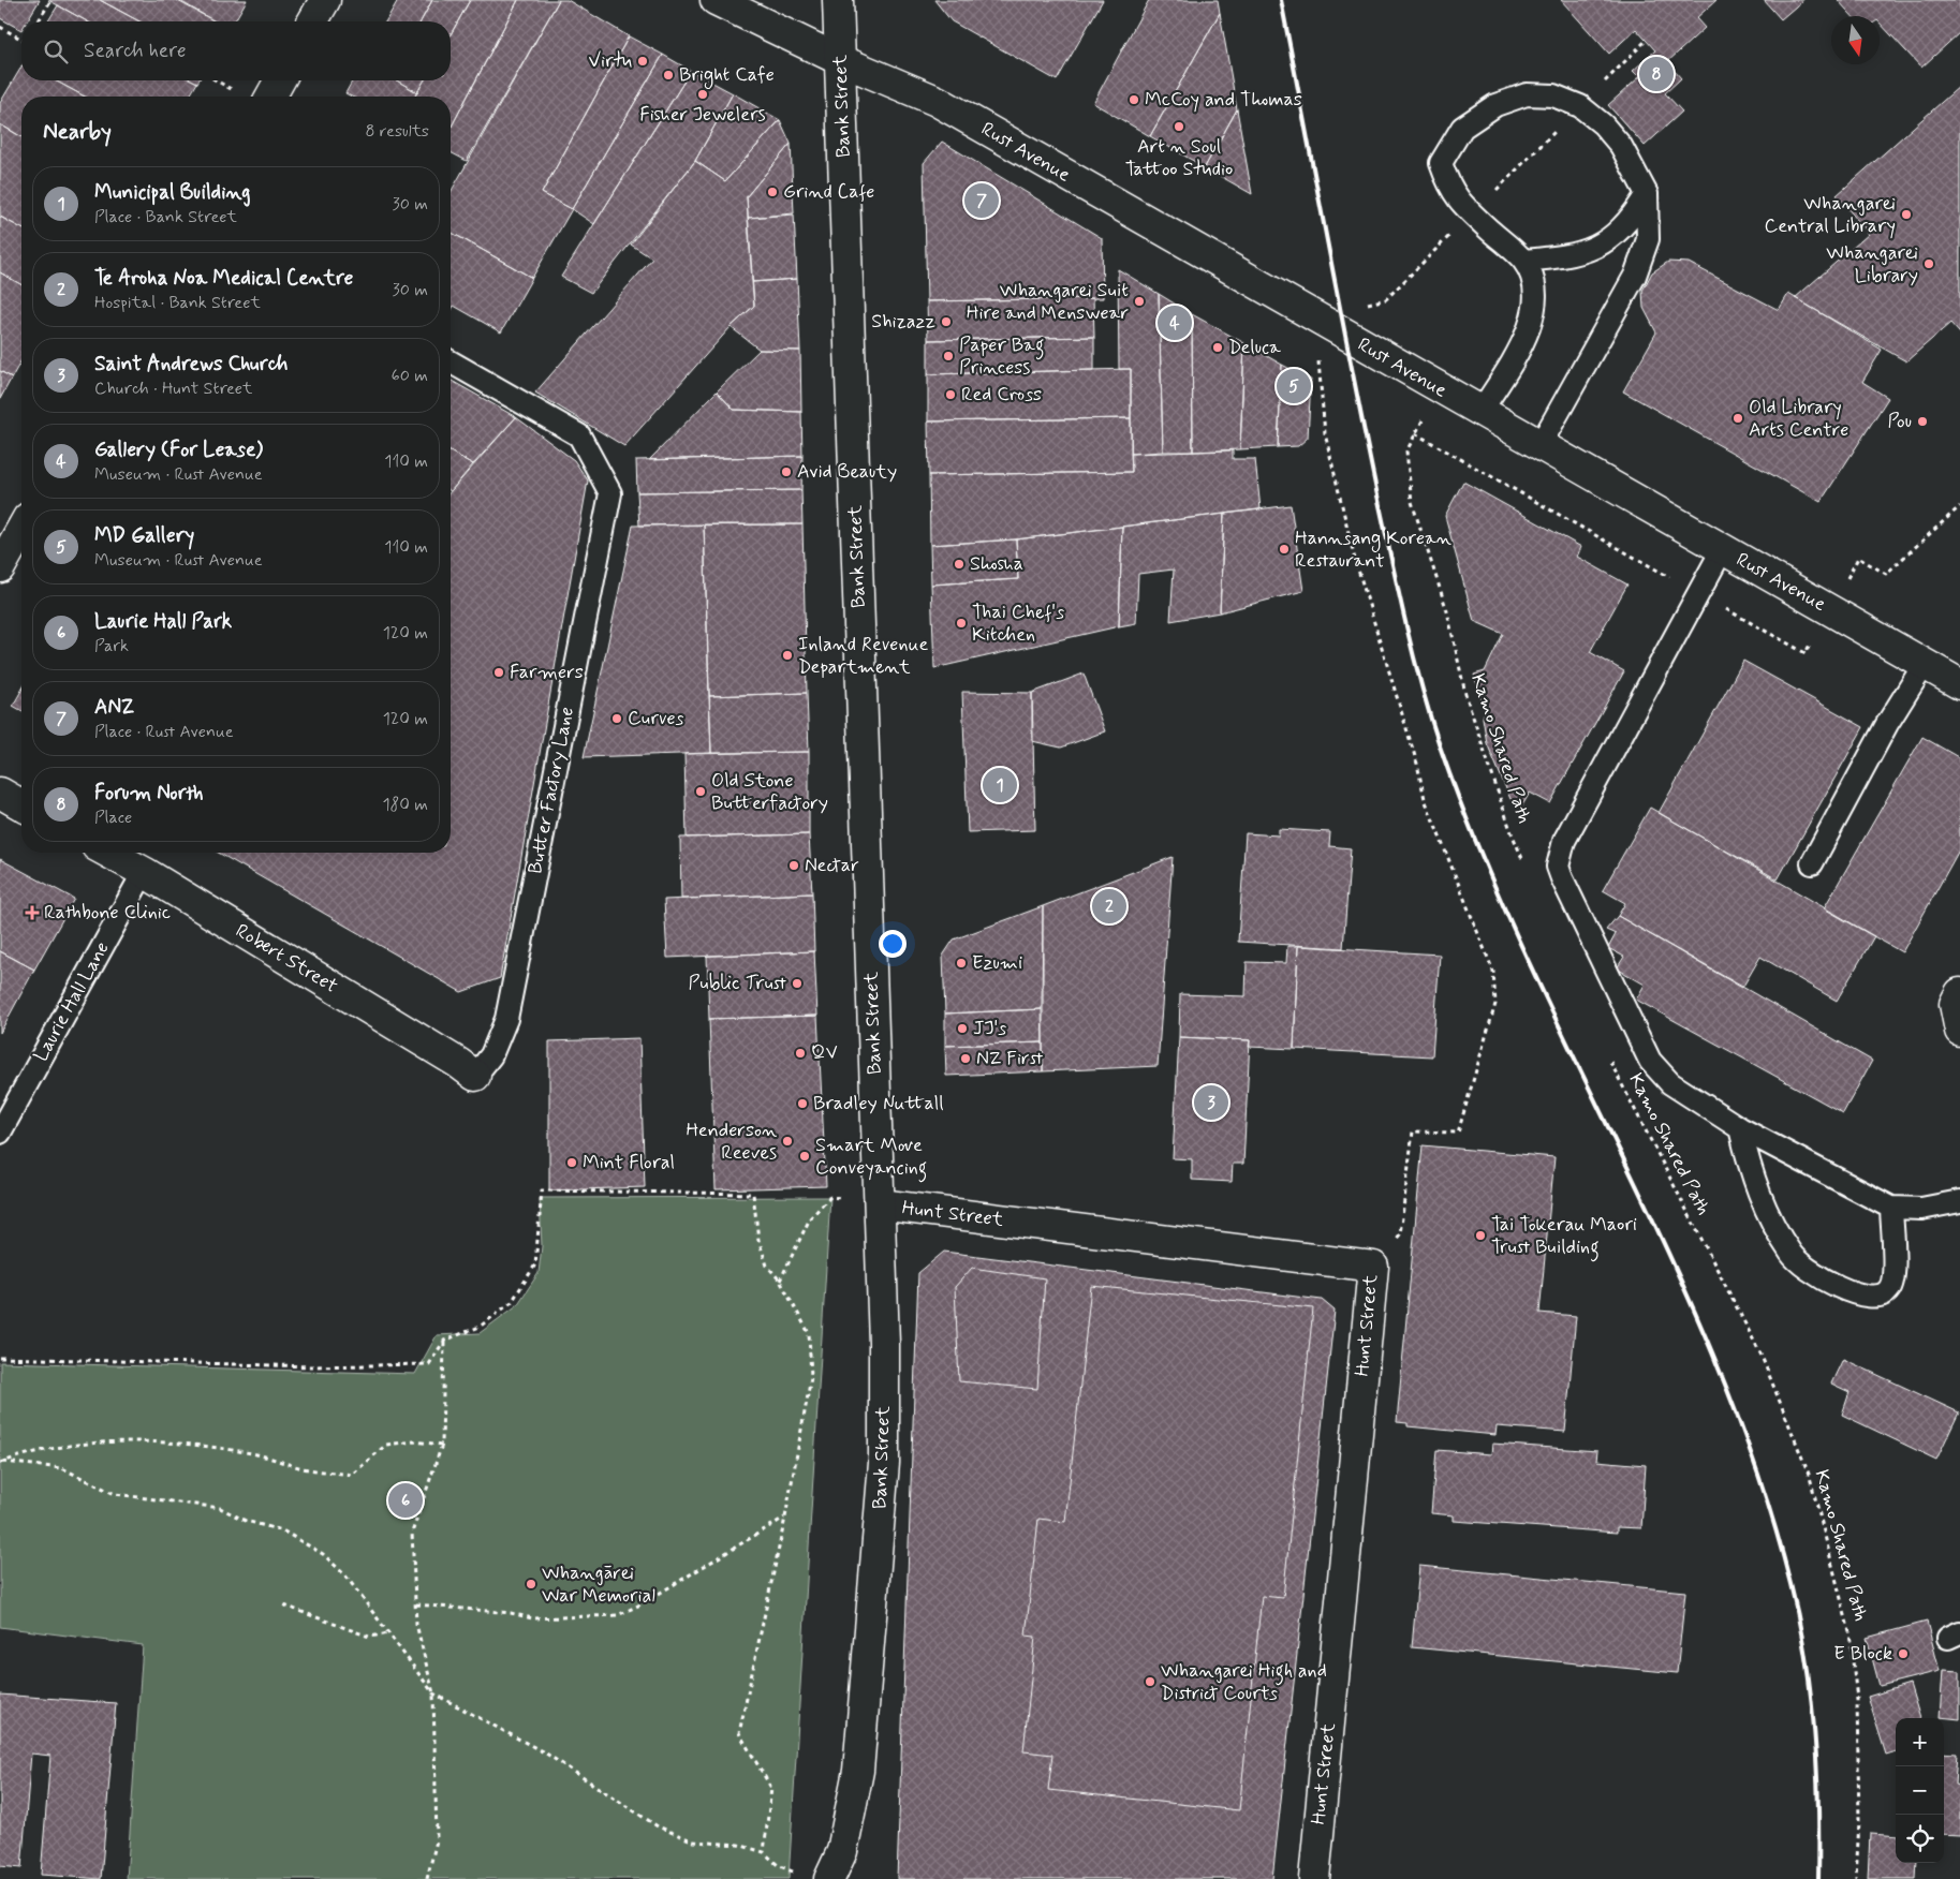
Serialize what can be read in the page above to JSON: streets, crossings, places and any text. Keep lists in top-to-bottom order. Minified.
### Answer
{"streets":{"main road":["Bank Street","Rust Avenue","Robert Street","Hunt Street"],"lane":["Butter Factory Lane","Laurie Hall Lane"],"path":["Kamo Shared Path"]},"crossings":[["Bank Street","Rust Avenue"],["Bank Street","Hunt Street"],["Butter Factory Lane","Robert Street"],["Robert Street","Laurie Hall Lane"]],"places":{"other":["Virtu","Bright Cafe","Fisher Jewelers","McCoy and Thomas","Art n Soul Tattoo Studio","Grind Cafe","Whangarei Central Library","Whangarei Library","Whangarei Suit Hire and Menswear","Shizazz","Deluca","Paper Bag Princess","Red Cross","Old Library Arts Centre","Pou","Avid Beauty","Hannsang Korean Restaurant","Shosha","Thai Chef's Kitchen","Inland Revenue Department","Farmers","Curves","Old Stone Butterfactory","Nectar","Ezumi","Public Trust","JJ's","QV","NZ First","Bradley Nuttall","Henderson Reeves","Smart Move Conveyancing","Mint Floral","Tai Tokerau Maori Trust Building","Whangārei War Memorial","E Block","Whangarei High and District Courts"],"health":["Rathbone Clinic"]},"north":"bottom","page":{"search":"Search here","pins":["8","7","4","5","1","2","3","6"],"heading":["Nearby","8 results"],"list":[{"mark":"1","name":"Municipal Building","note":"Place · Bank Street","value":"30 m"},{"mark":"2","name":"Te Aroha Noa Medical Centre","note":"Hospital · Bank Street","value":"30 m"},{"mark":"3","name":"Saint Andrews Church","note":"Church · Hunt Street","value":"60 m"},{"mark":"4","name":"Gallery (For Lease)","note":"Museum · Rust Avenue","value":"110 m"},{"mark":"5","name":"MD Gallery","note":"Museum · Rust Avenue","value":"110 m"},{"mark":"6","name":"Laurie Hall Park","note":"Park","value":"120 m"},{"mark":"7","name":"ANZ","note":"Place · Rust Avenue","value":"120 m"},{"mark":"8","name":"Forum North","note":"Place","value":"180 m"}],"map_buttons":["+","−"]}}
